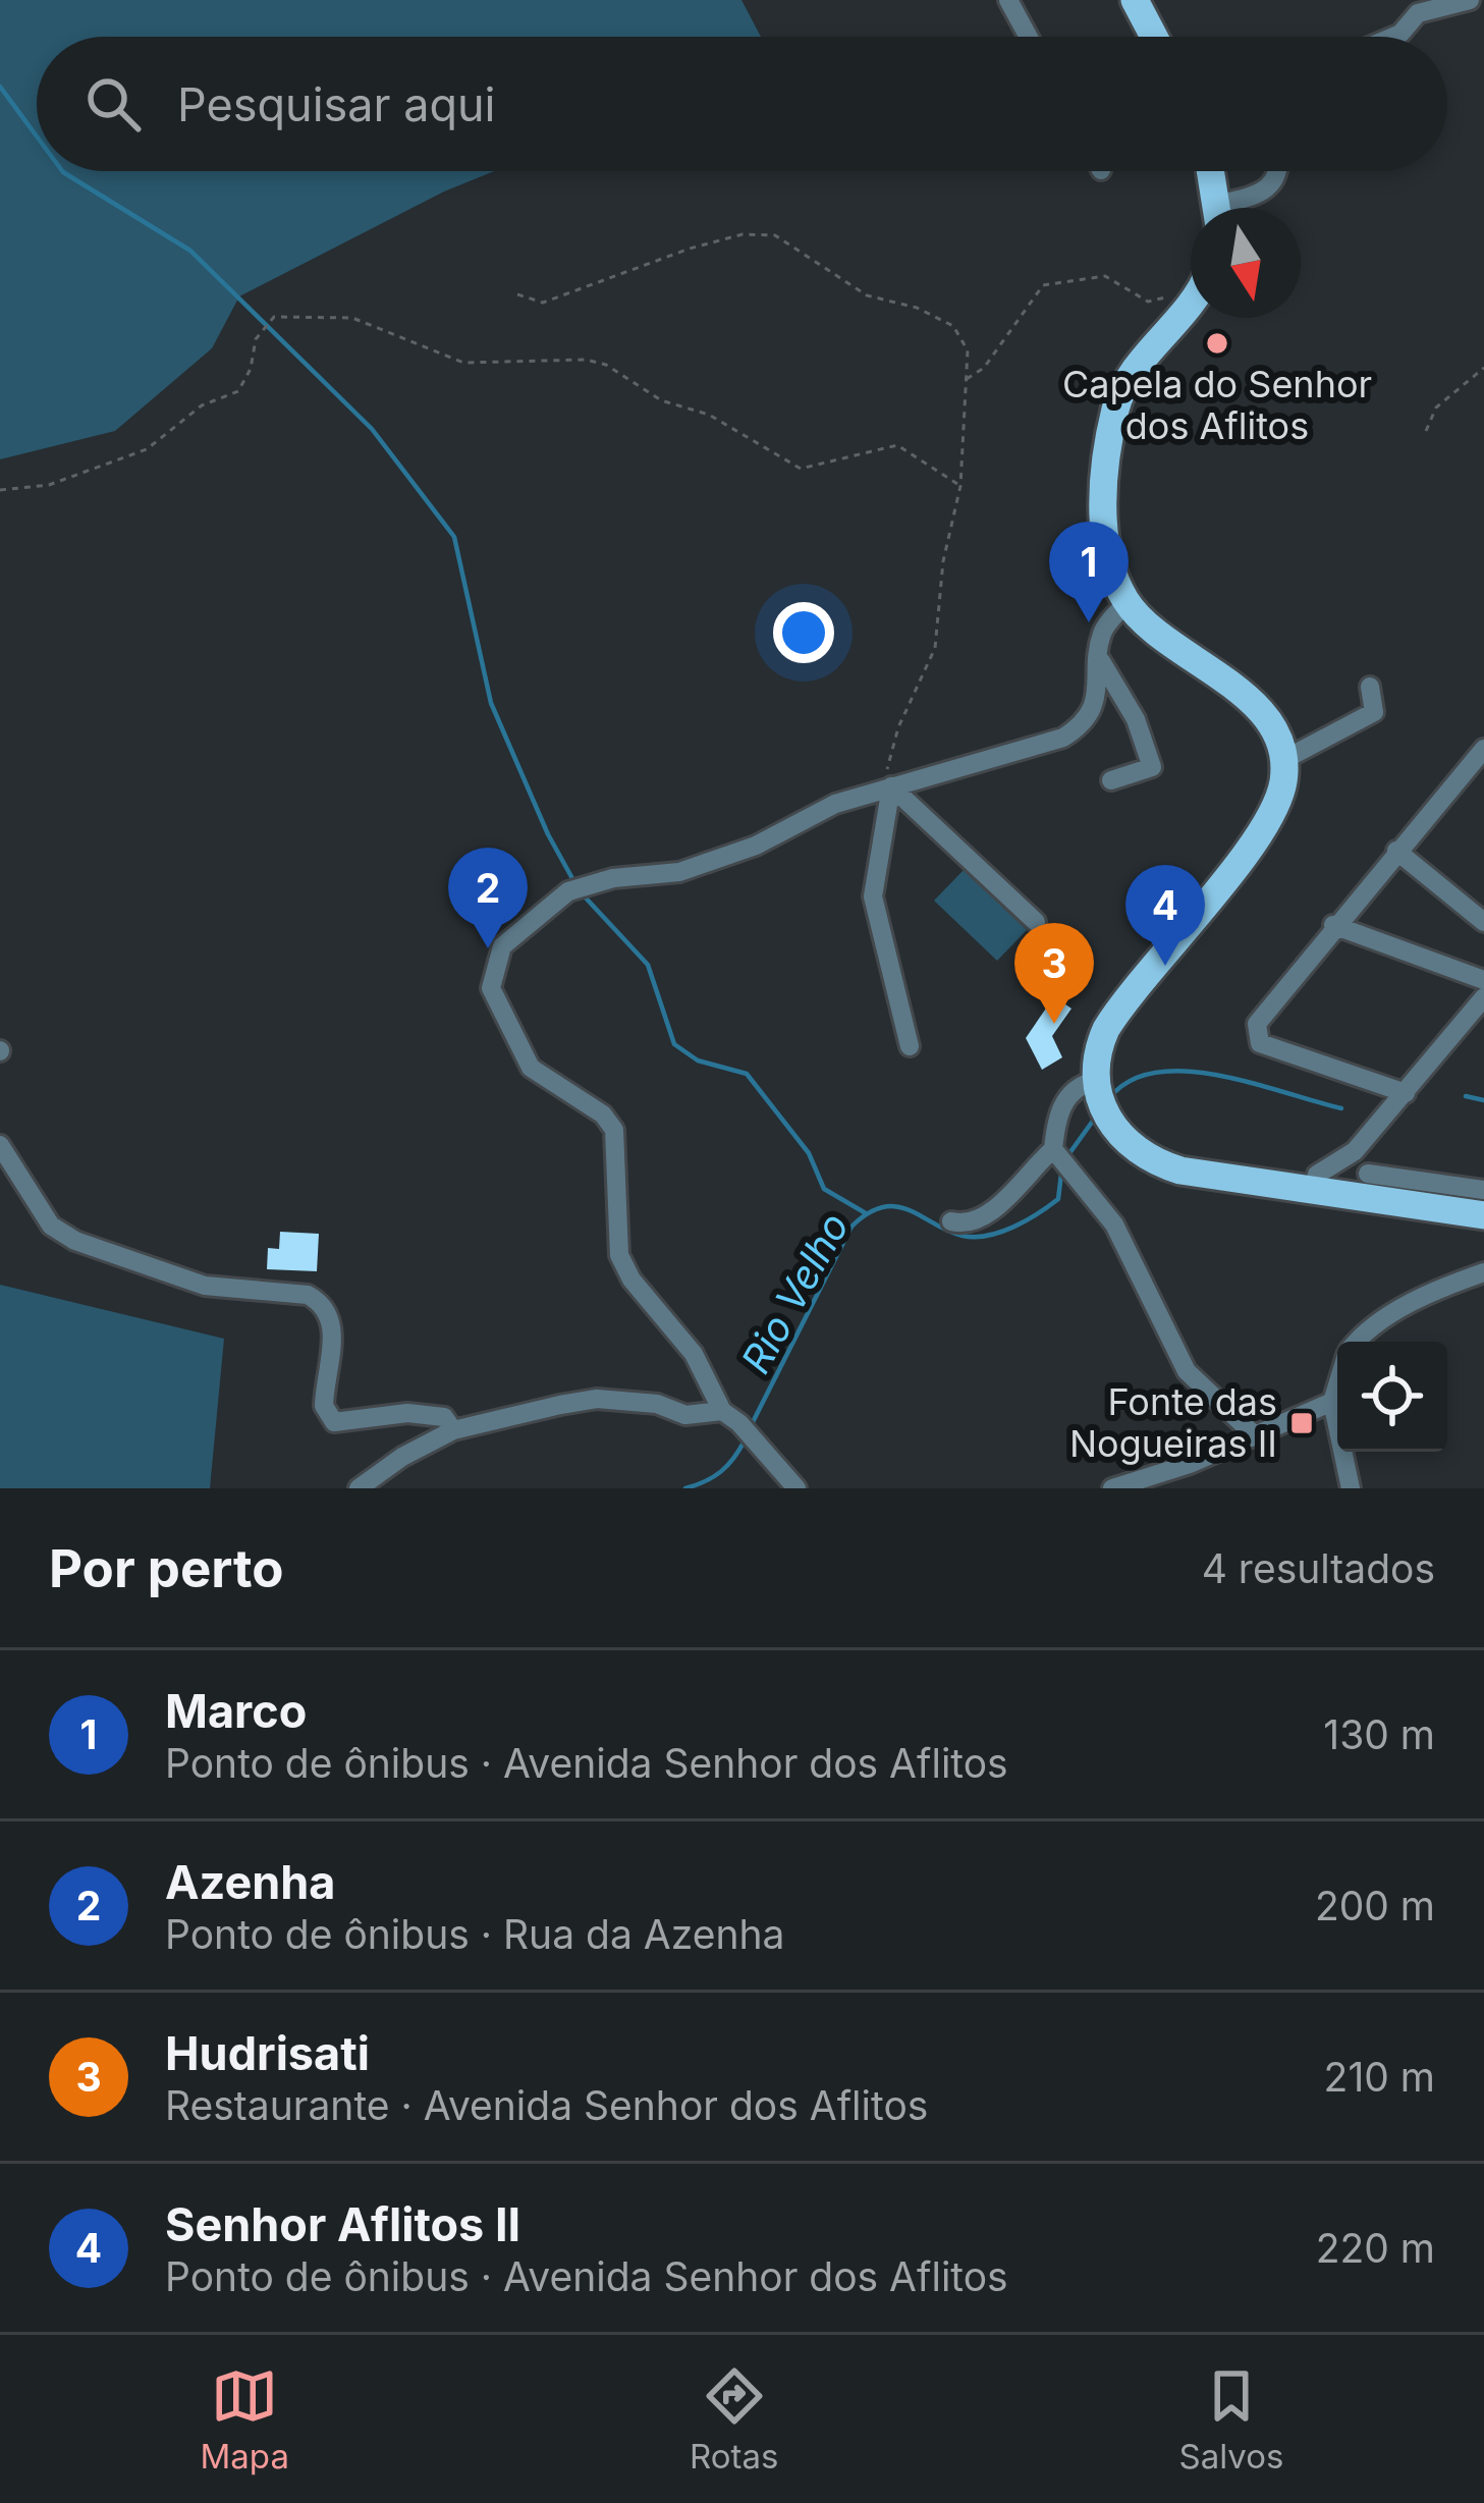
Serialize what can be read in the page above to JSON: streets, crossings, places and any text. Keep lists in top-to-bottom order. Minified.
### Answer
{"water":["Rio Velho"],"places":{"other":["Capela do Senhor dos Aflitos"],"transit":["Fonte das Nogueiras II"]},"north":"bottom","page":{"search":"Pesquisar aqui","pins":["1","2","4","3"],"heading":["Por perto","4 resultados"],"list":[{"mark":"1","name":"Marco","note":"Ponto de ônibus · Avenida Senhor dos Aflitos","value":"130 m"},{"mark":"2","name":"Azenha","note":"Ponto de ônibus · Rua da Azenha","value":"200 m"},{"mark":"3","name":"Hudrisati","note":"Restaurante · Avenida Senhor dos Aflitos","value":"210 m"},{"mark":"4","name":"Senhor Aflitos II","note":"Ponto de ônibus · Avenida Senhor dos Aflitos","value":"220 m"}],"nav":["Mapa","Rotas","Salvos"]}}
